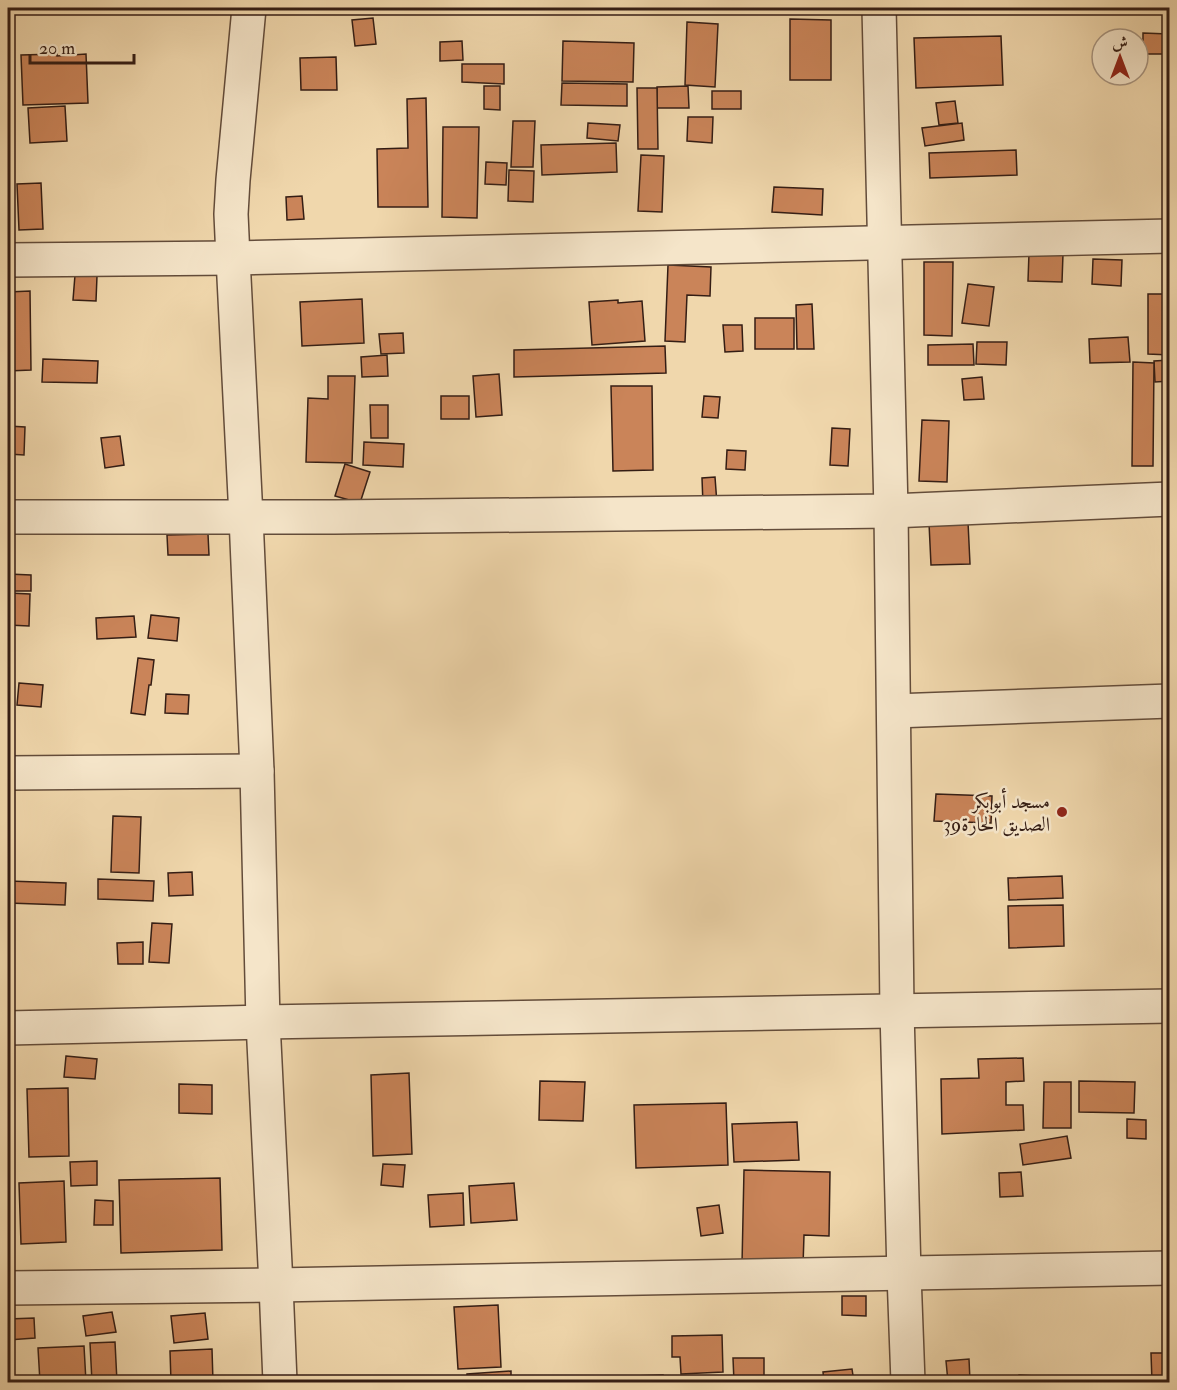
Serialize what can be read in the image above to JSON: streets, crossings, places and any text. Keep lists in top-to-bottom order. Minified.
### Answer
{"places":["مسجد أبوبكر الصديق الحارة39"],"scale_bar":"20 m","north":"top"}
